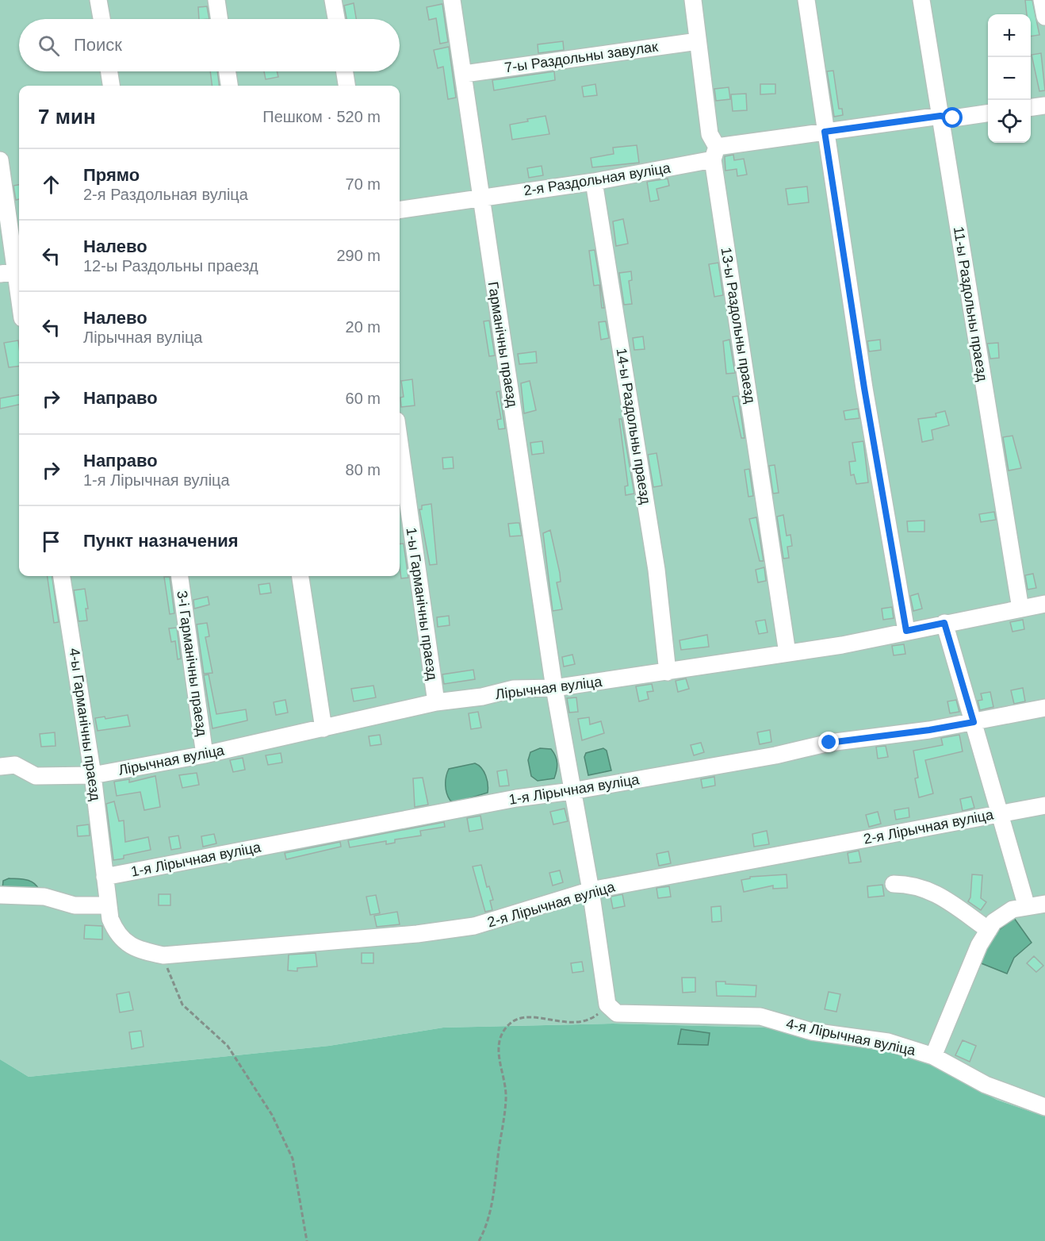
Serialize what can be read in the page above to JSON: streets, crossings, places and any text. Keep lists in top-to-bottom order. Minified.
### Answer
{"streets":{"lane":["7-ы Раздольны завулак","2-я Раздольная вуліца","11-ы Раздольны праезд","13-ы Раздольны праезд","Гарманічны праезд","14-ы Раздольны праезд","1-ы Гарманічны праезд","3-і Гарманічны праезд","Лірычная вуліца","4-ы Гарманічны праезд","1-я Лірычная вуліца","2-я Лірычная вуліца","4-я Лірычная вуліца"]},"crossings":[["7-ы Раздольны завулак","13-ы Раздольны праезд"],["7-ы Раздольны завулак","Гарманічны праезд"],["2-я Раздольная вуліца","11-ы Раздольны праезд"],["2-я Раздольная вуліца","13-ы Раздольны праезд"],["2-я Раздольная вуліца","Гарманічны праезд"],["2-я Раздольная вуліца","14-ы Раздольны праезд"],["11-ы Раздольны праезд","Лірычная вуліца"],["13-ы Раздольны праезд","Лірычная вуліца"],["Гарманічны праезд","Лірычная вуліца"],["Гарманічны праезд","1-я Лірычная вуліца"],["Гарманічны праезд","2-я Лірычная вуліца"],["Гарманічны праезд","4-я Лірычная вуліца"],["14-ы Раздольны праезд","Лірычная вуліца"],["1-ы Гарманічны праезд","Лірычная вуліца"],["3-і Гарманічны праезд","Лірычная вуліца"],["Лірычная вуліца","4-ы Гарманічны праезд"],["4-ы Гарманічны праезд","1-я Лірычная вуліца"],["4-ы Гарманічны праезд","2-я Лірычная вуліца"],["1-я Лірычная вуліца","2-я Лірычная вуліца"]],"page":{"map_buttons":["+","−"],"search":"Поиск","heading":["7 мин","Пешком · 520 m"],"list":[["Прямо","2-я Раздольная вуліца","70 m"],["Налево","12-ы Раздольны праезд","290 m"],["Налево","Лірычная вуліца","20 m"],["Направо","60 m"],["Направо","1-я Лірычная вуліца","80 m"],"Пункт назначения"]}}
